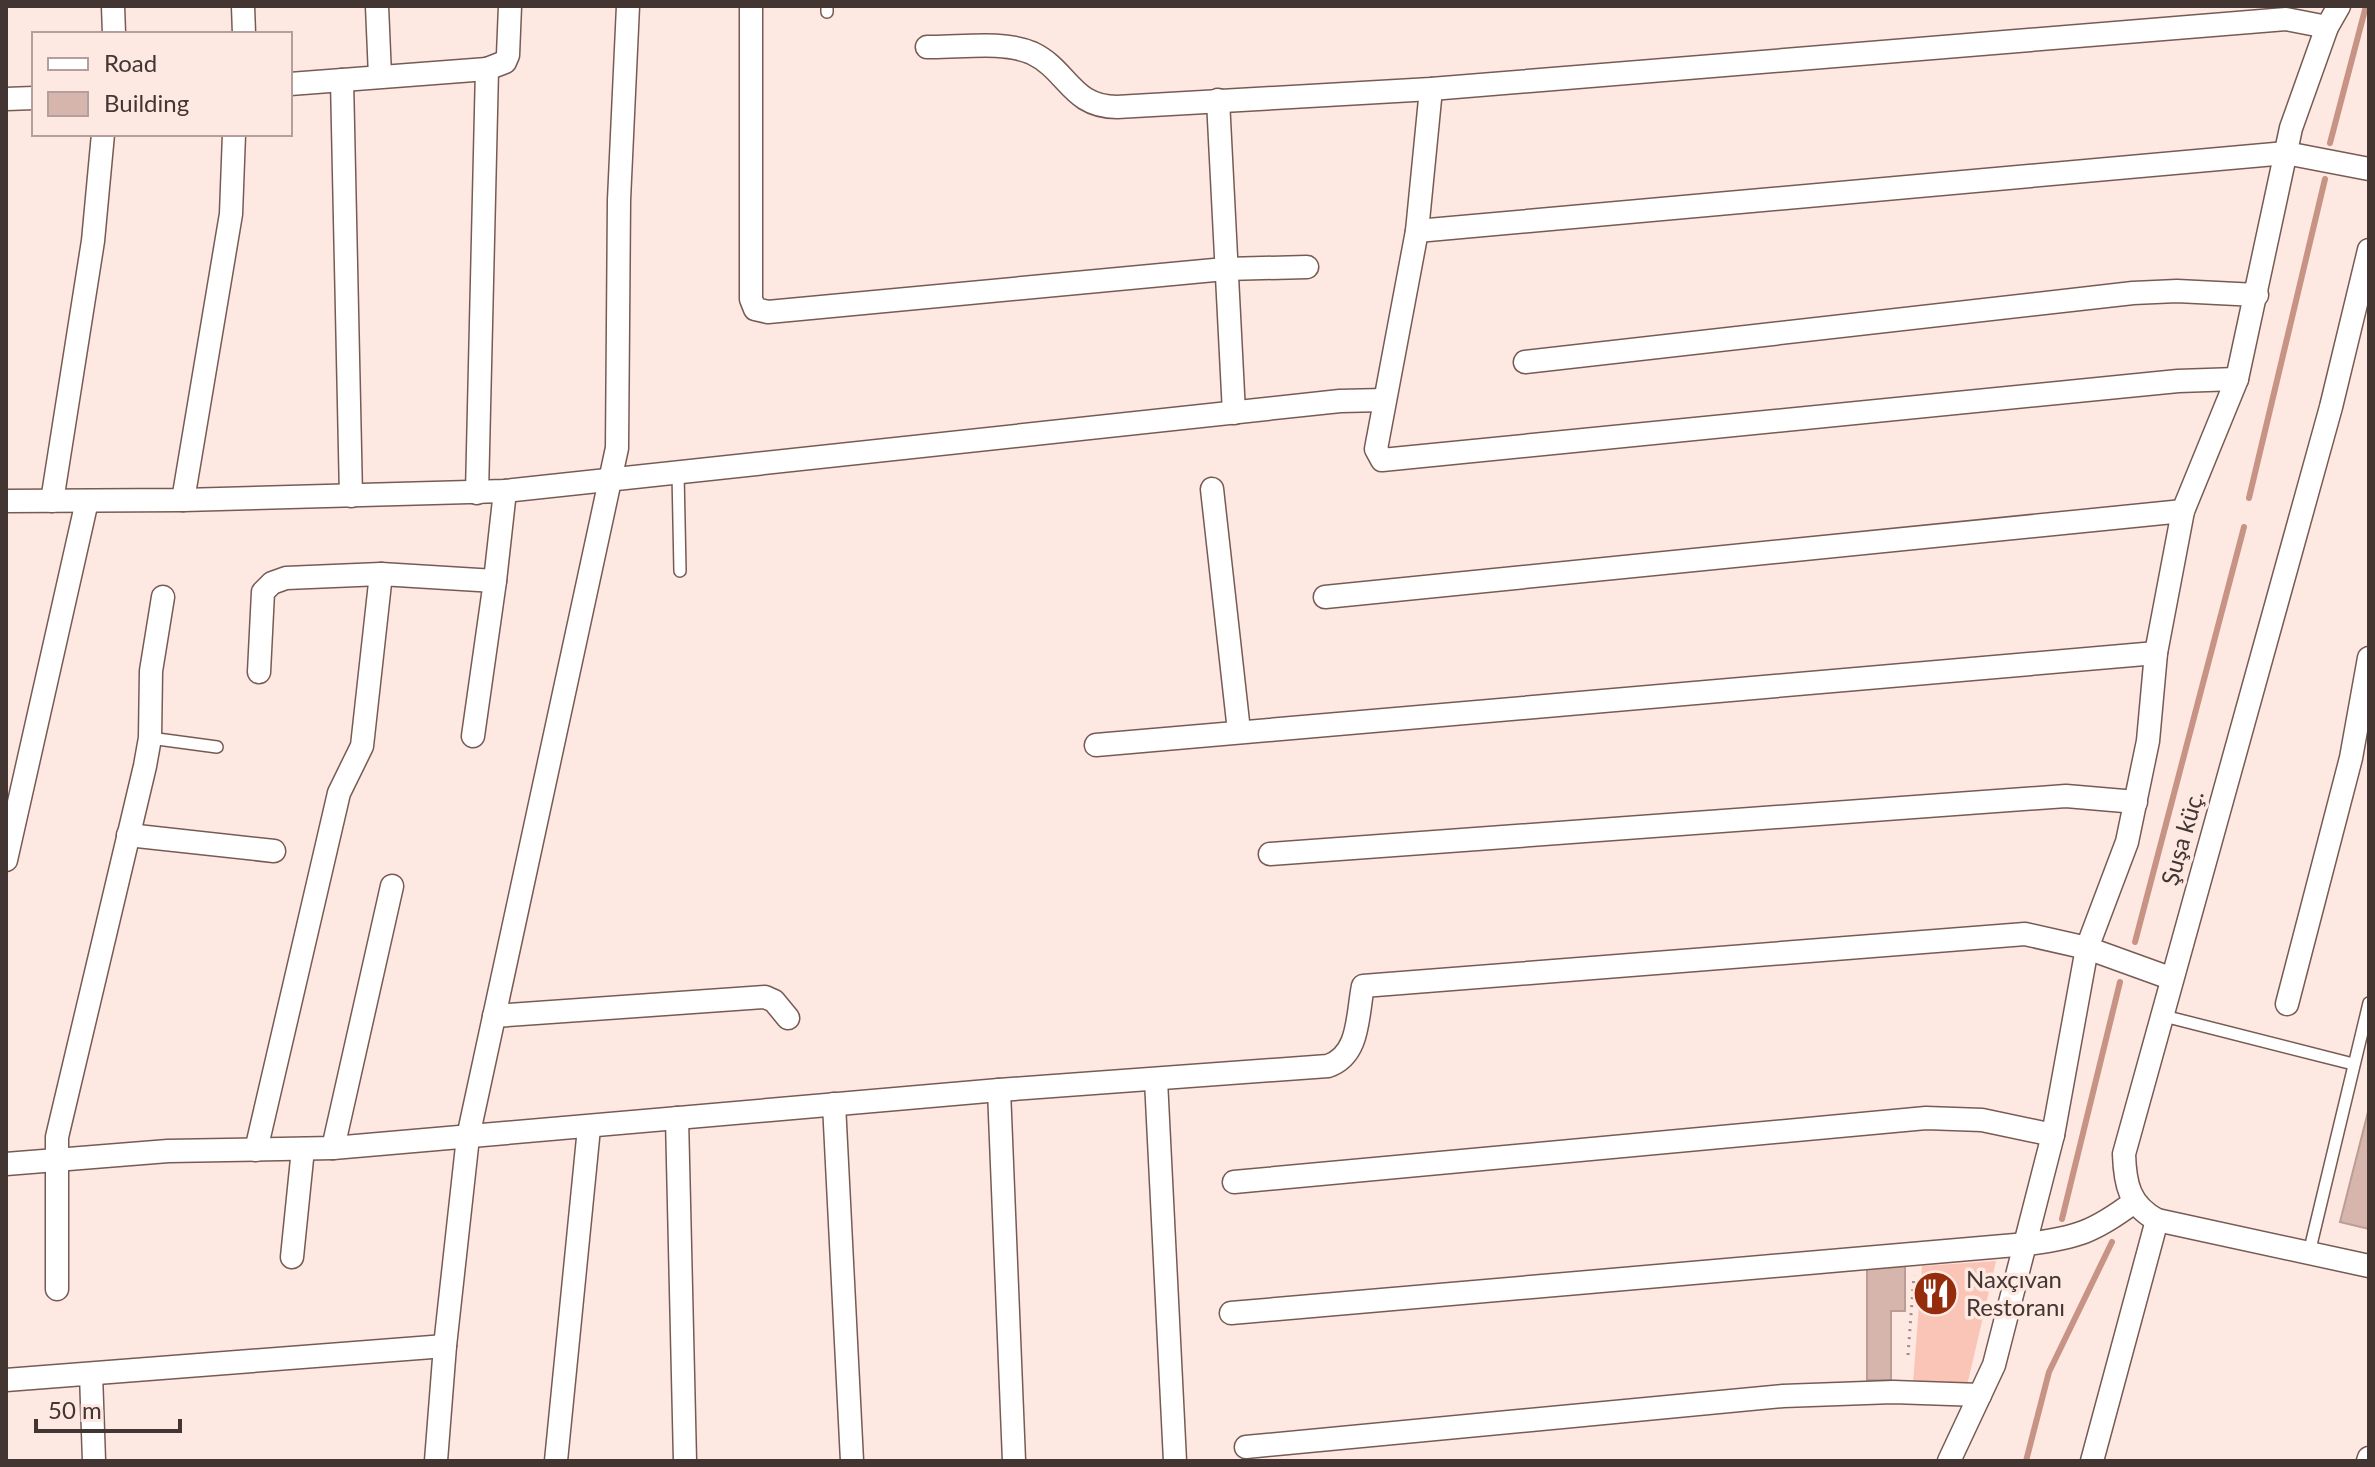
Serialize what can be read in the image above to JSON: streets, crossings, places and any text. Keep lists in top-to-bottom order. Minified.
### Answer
{"streets":{"street":["Şuşa küç."]},"places":{"restaurant":["Naxçıvan Restoranı"]},"legend":["Road","Building"],"scale_bar":"50 m"}
